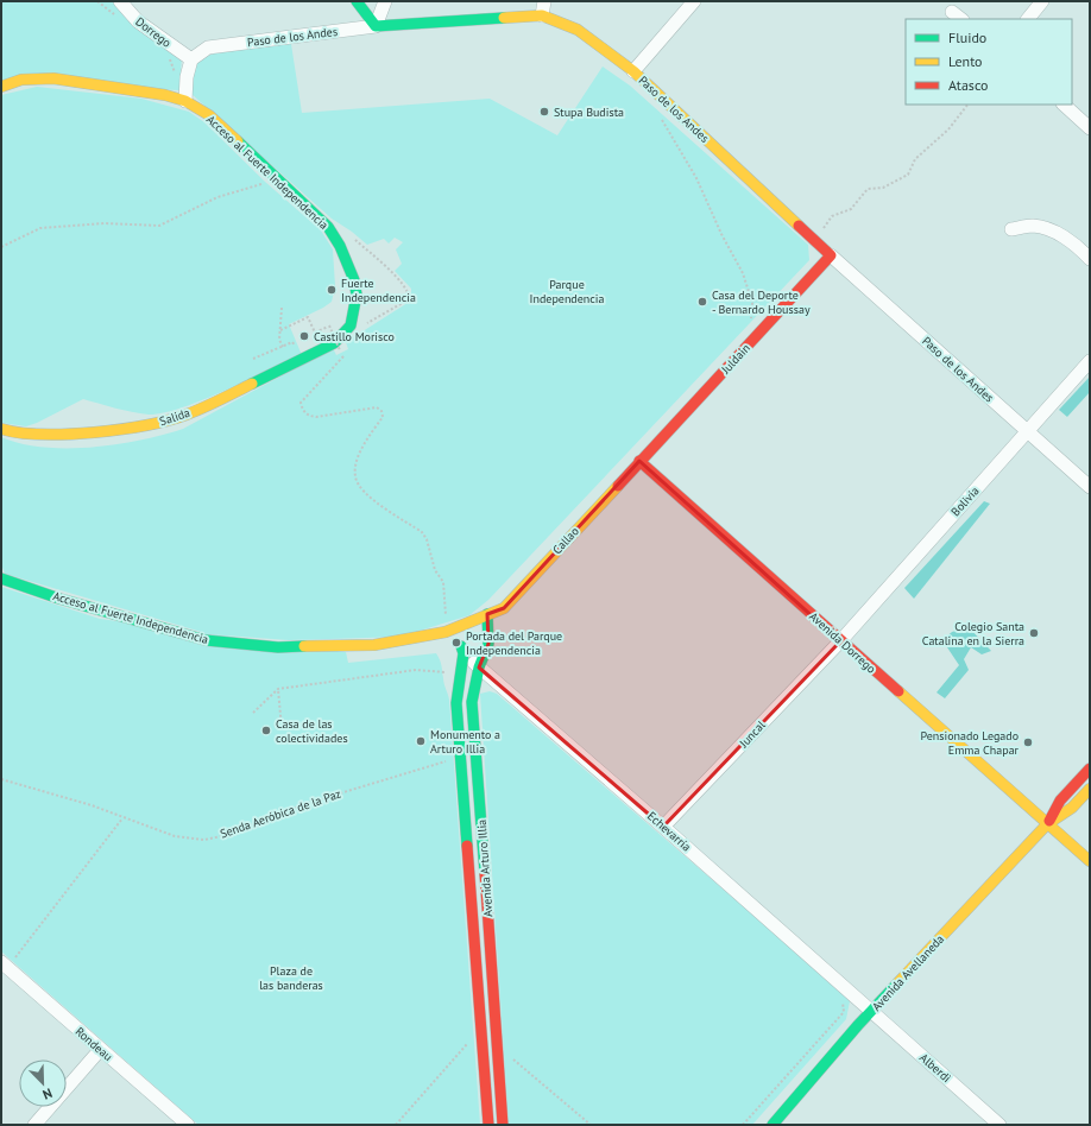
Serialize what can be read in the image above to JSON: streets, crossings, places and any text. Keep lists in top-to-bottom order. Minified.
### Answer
{"streets":{"street":["Dorrego","Paso de los Andes","Acceso al Fuerte Independencia","Juldain","Salida","Bolivia","Callao","Avenida Dorrego","Juncal","Echevarría","Avenida Arturo Illia","Avenida Avellaneda","Rondeau","Alberdi"],"path":["Senda Aeróbica de la Paz"]},"crossings":[["Dorrego","Paso de los Andes"],["Paso de los Andes","Juldain"],["Paso de los Andes","Bolivia"],["Acceso al Fuerte Independencia","Salida"],["Acceso al Fuerte Independencia","Callao"],["Acceso al Fuerte Independencia","Echevarría"],["Acceso al Fuerte Independencia","Avenida Arturo Illia"],["Juldain","Callao"],["Juldain","Avenida Dorrego"],["Bolivia","Avenida Dorrego"],["Bolivia","Juncal"],["Callao","Avenida Dorrego"],["Callao","Avenida Arturo Illia"],["Avenida Dorrego","Juncal"],["Avenida Dorrego","Avenida Avellaneda"],["Juncal","Echevarría"],["Echevarría","Avenida Arturo Illia"],["Echevarría","Avenida Avellaneda"],["Echevarría","Alberdi"],["Avenida Avellaneda","Alberdi"]],"parks":["Parque Independencia","Plaza de las banderas"],"places":["Stupa Budista","Fuerte Independencia","Casa del Deporte - Bernardo Houssay","Castillo Morisco","Colegio Santa Catalina en la Sierra","Portada del Parque Independencia","Casa de las colectividades","Monumento a Arturo Illia","Pensionado Legado Emma Chapar"],"legend":["Fluido","Lento","Atasco"],"north":"bottom right"}
